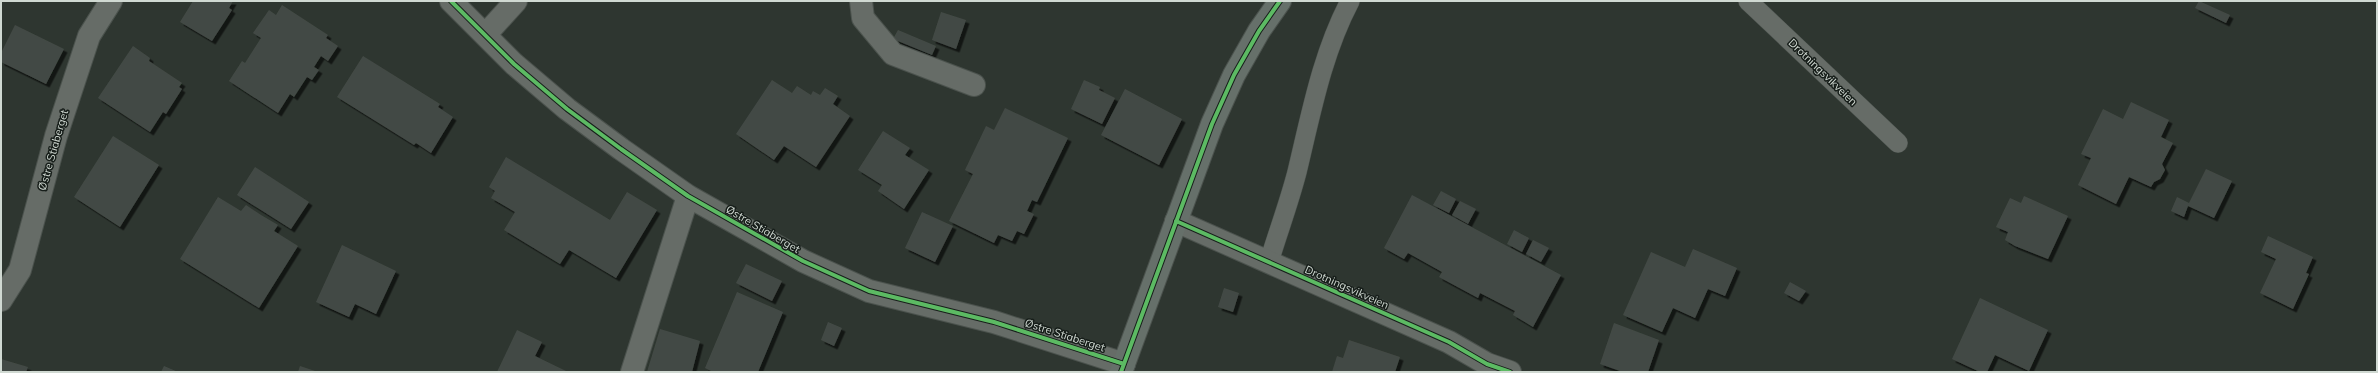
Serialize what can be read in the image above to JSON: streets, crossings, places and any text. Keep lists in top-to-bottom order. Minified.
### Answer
{"streets":{"street":["Drotningsvikveien","Østre Stiaberget"]}}
